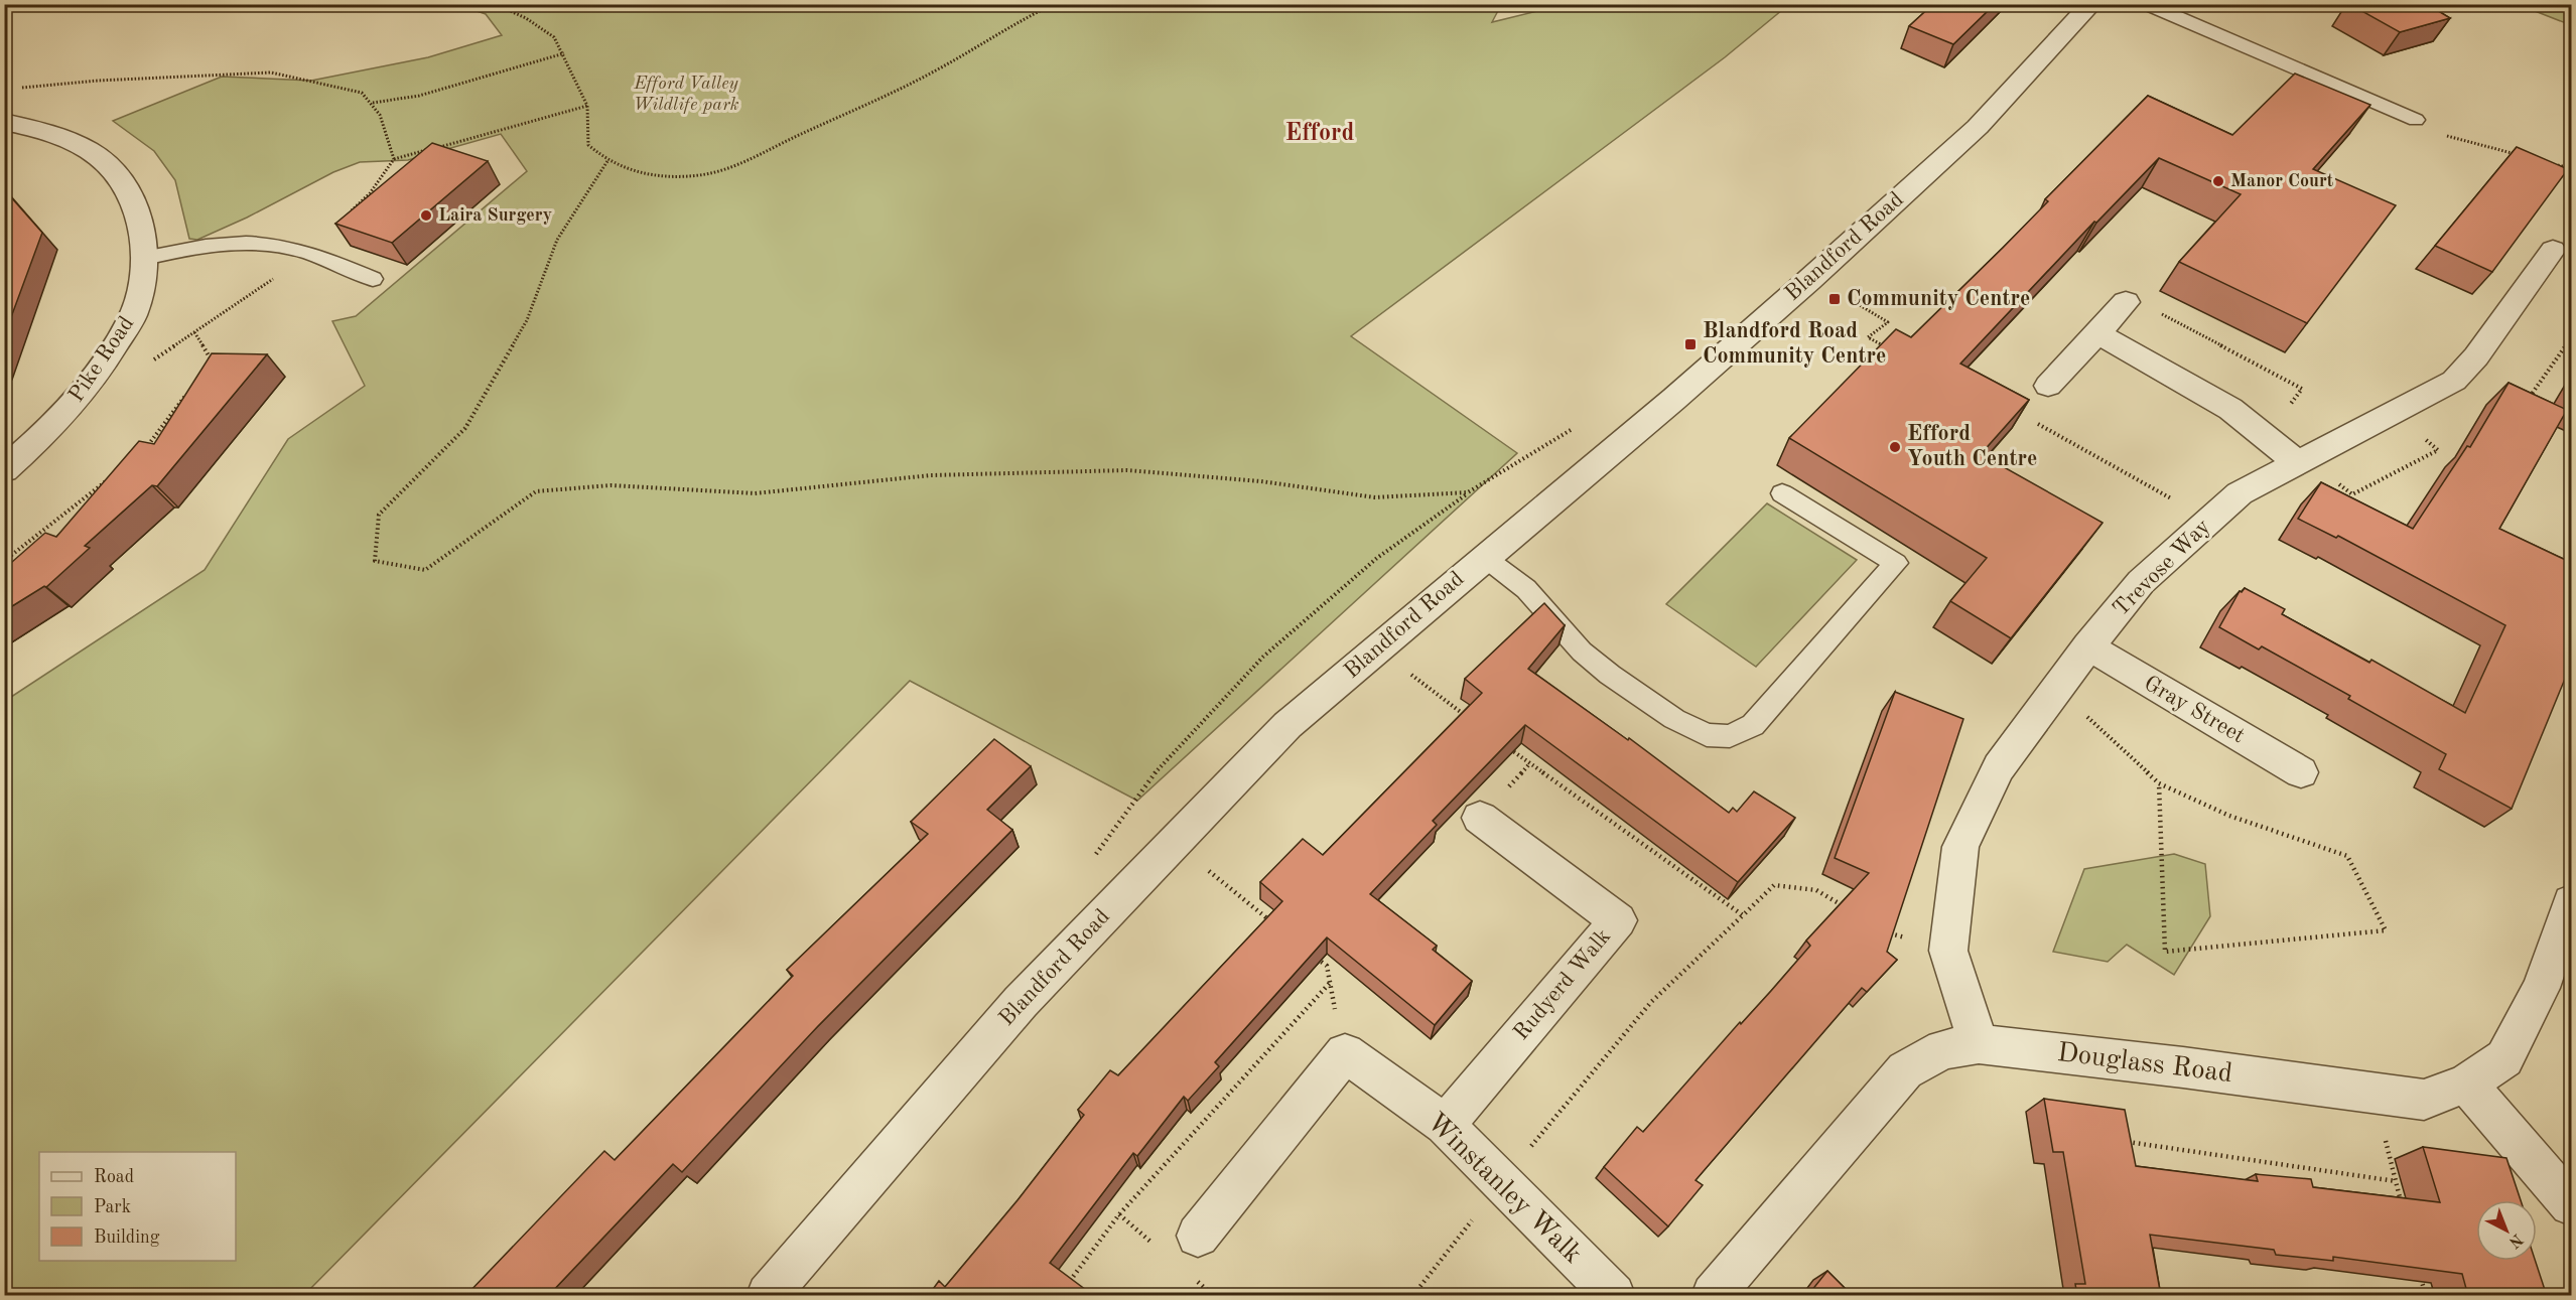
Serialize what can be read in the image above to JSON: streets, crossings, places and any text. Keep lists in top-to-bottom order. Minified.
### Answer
{"streets":{"street":["Blandford Road","Pike Road","Trevose Way","Gray Street","Rudyerd Walk","Douglass Road","Winstanley Walk"]},"crossings":[["Trevose Way","Gray Street"],["Trevose Way","Douglass Road"],["Rudyerd Walk","Winstanley Walk"]],"districts":["Efford"],"parks":["Efford Valley Wildlife park"],"places":{"other":["Manor Court","Laira Surgery","Efford Youth Centre"],"transit":["Community Centre","Blandford Road Community Centre"]},"legend":["Road","Park","Building"],"north":"bottom right"}
